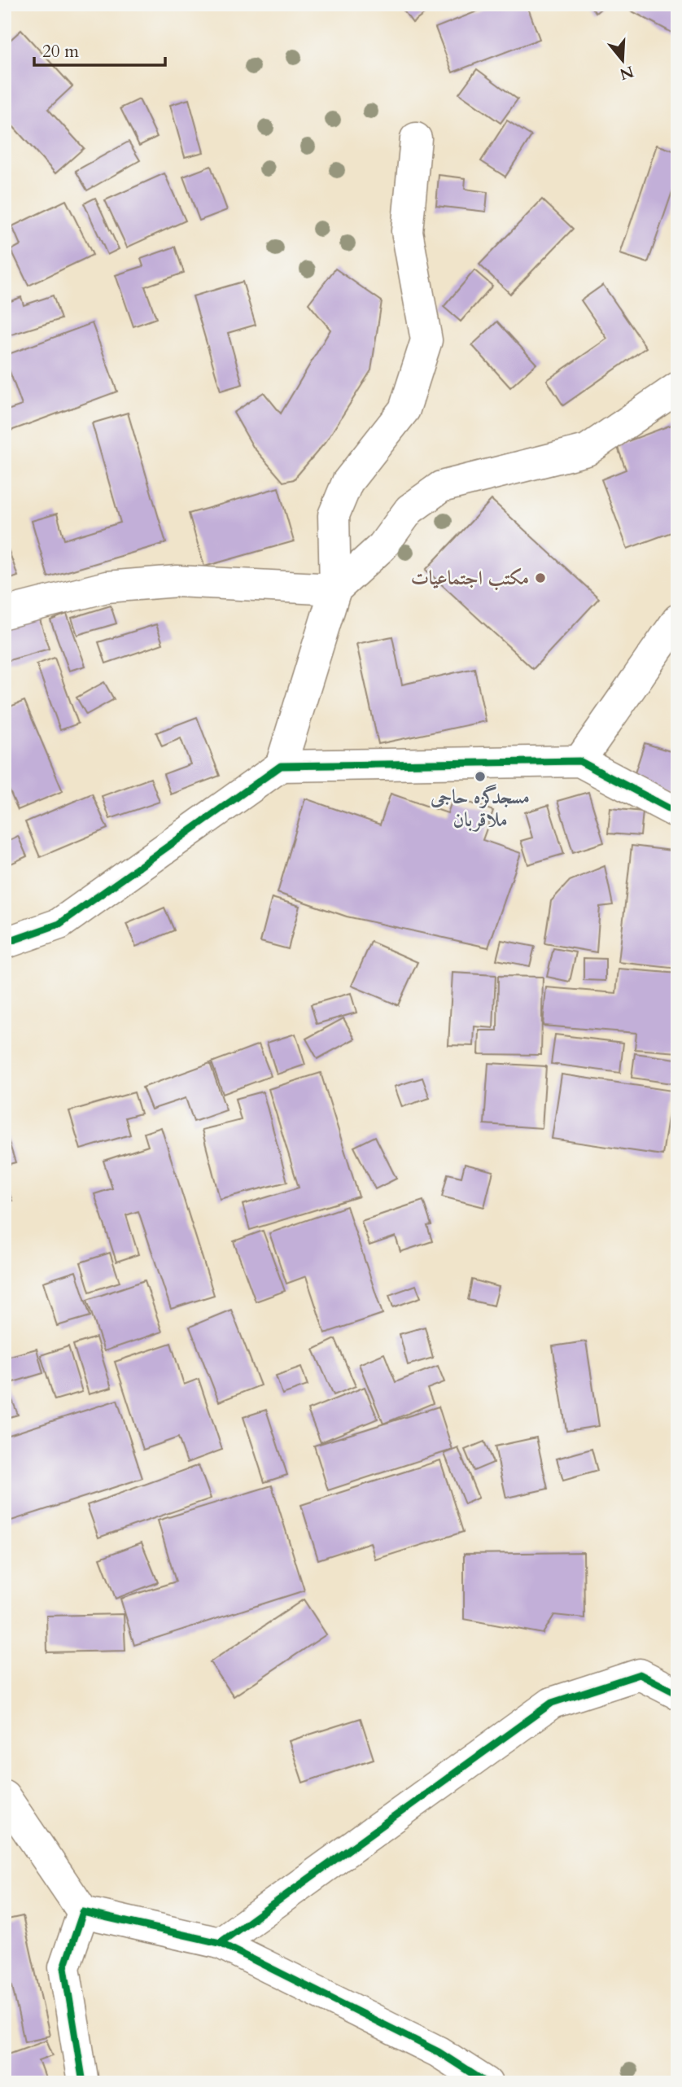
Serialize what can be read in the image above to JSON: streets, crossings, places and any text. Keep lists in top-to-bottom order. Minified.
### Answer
{"places":["مکتب اجتماعیات","مسجدگزه حاجی ملاقربان"],"scale_bar":"20 m","north":"bottom"}
